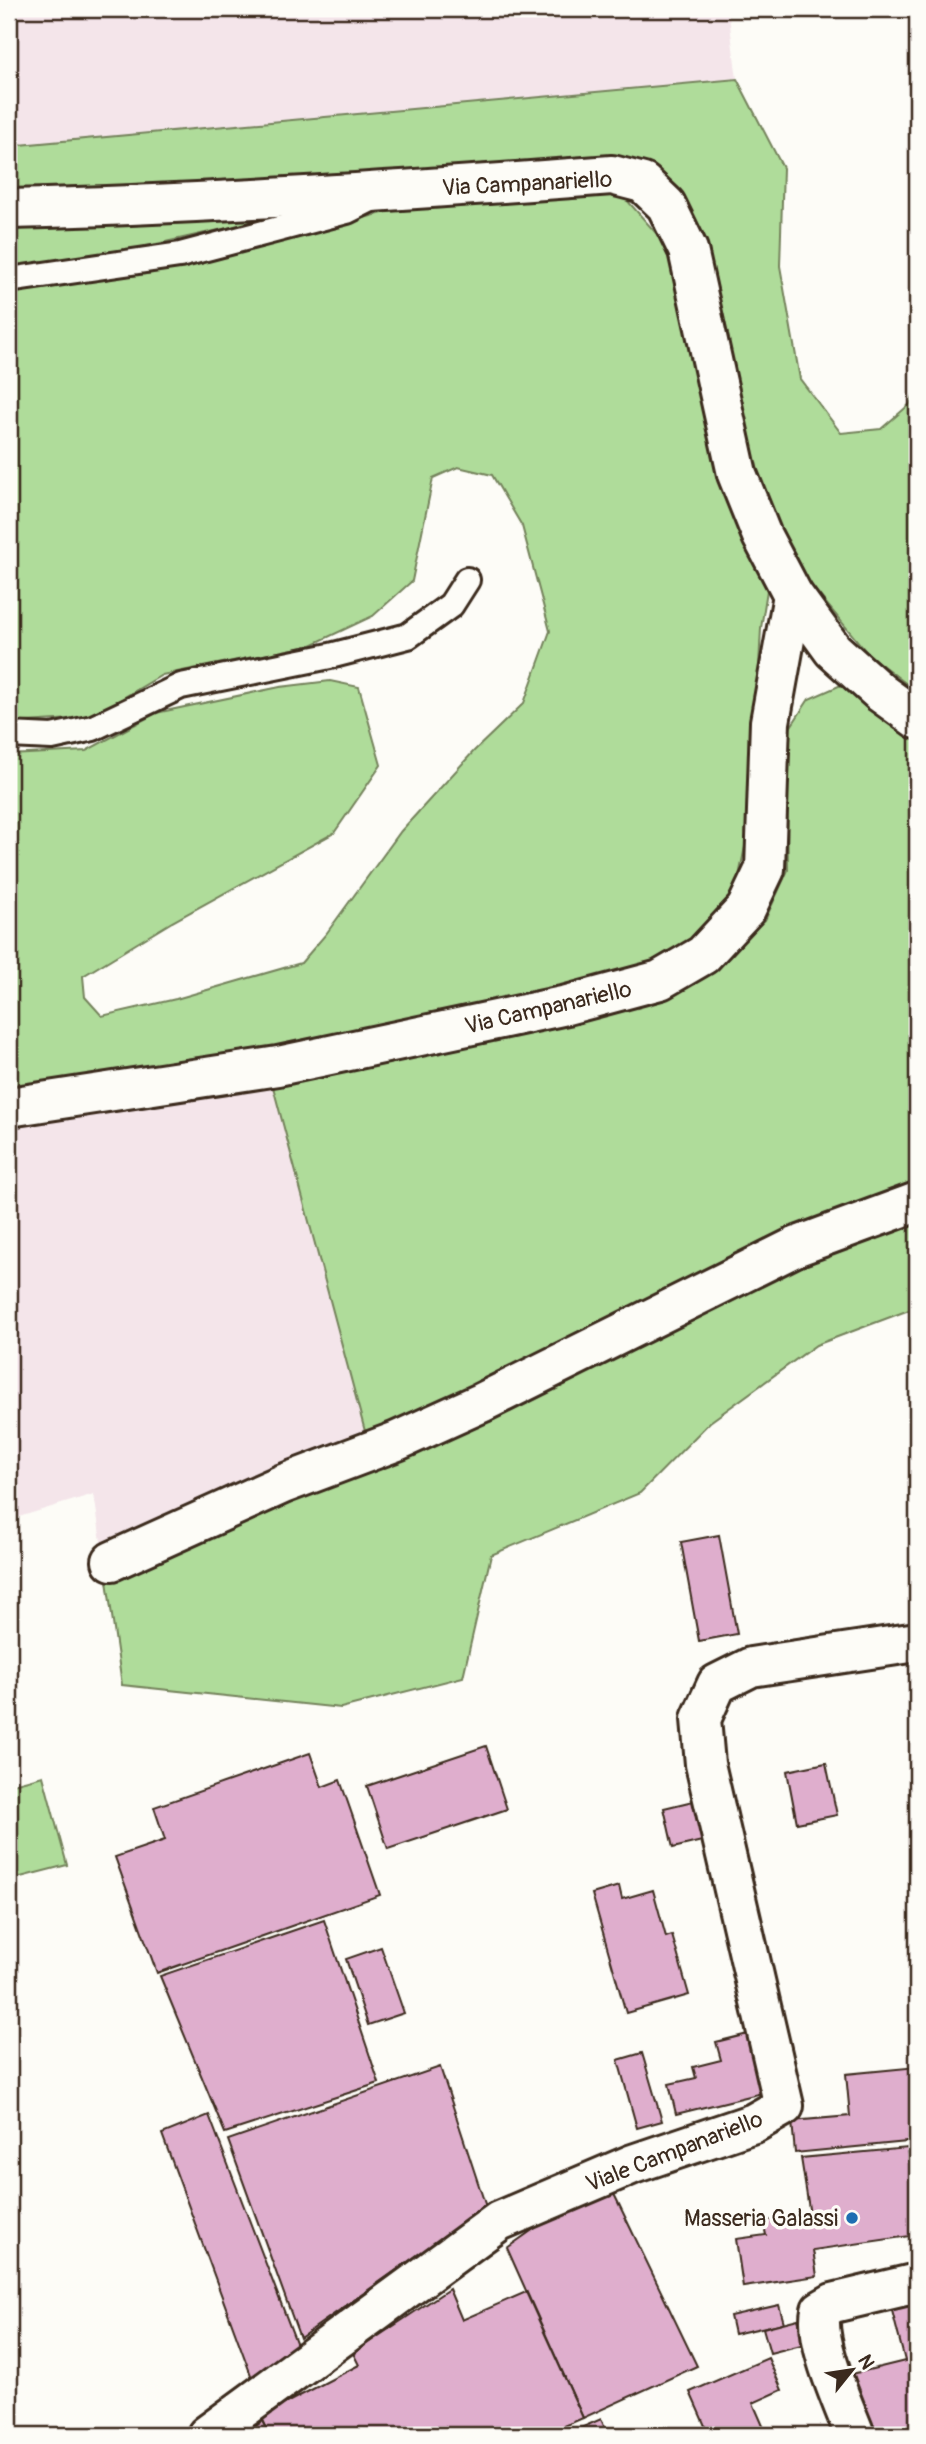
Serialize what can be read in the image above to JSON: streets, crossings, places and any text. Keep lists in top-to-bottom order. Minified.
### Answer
{"streets":{"street":["Via Campanariello","Viale Campanariello"]},"places":["Masseria Galassi"],"north":"top right"}
